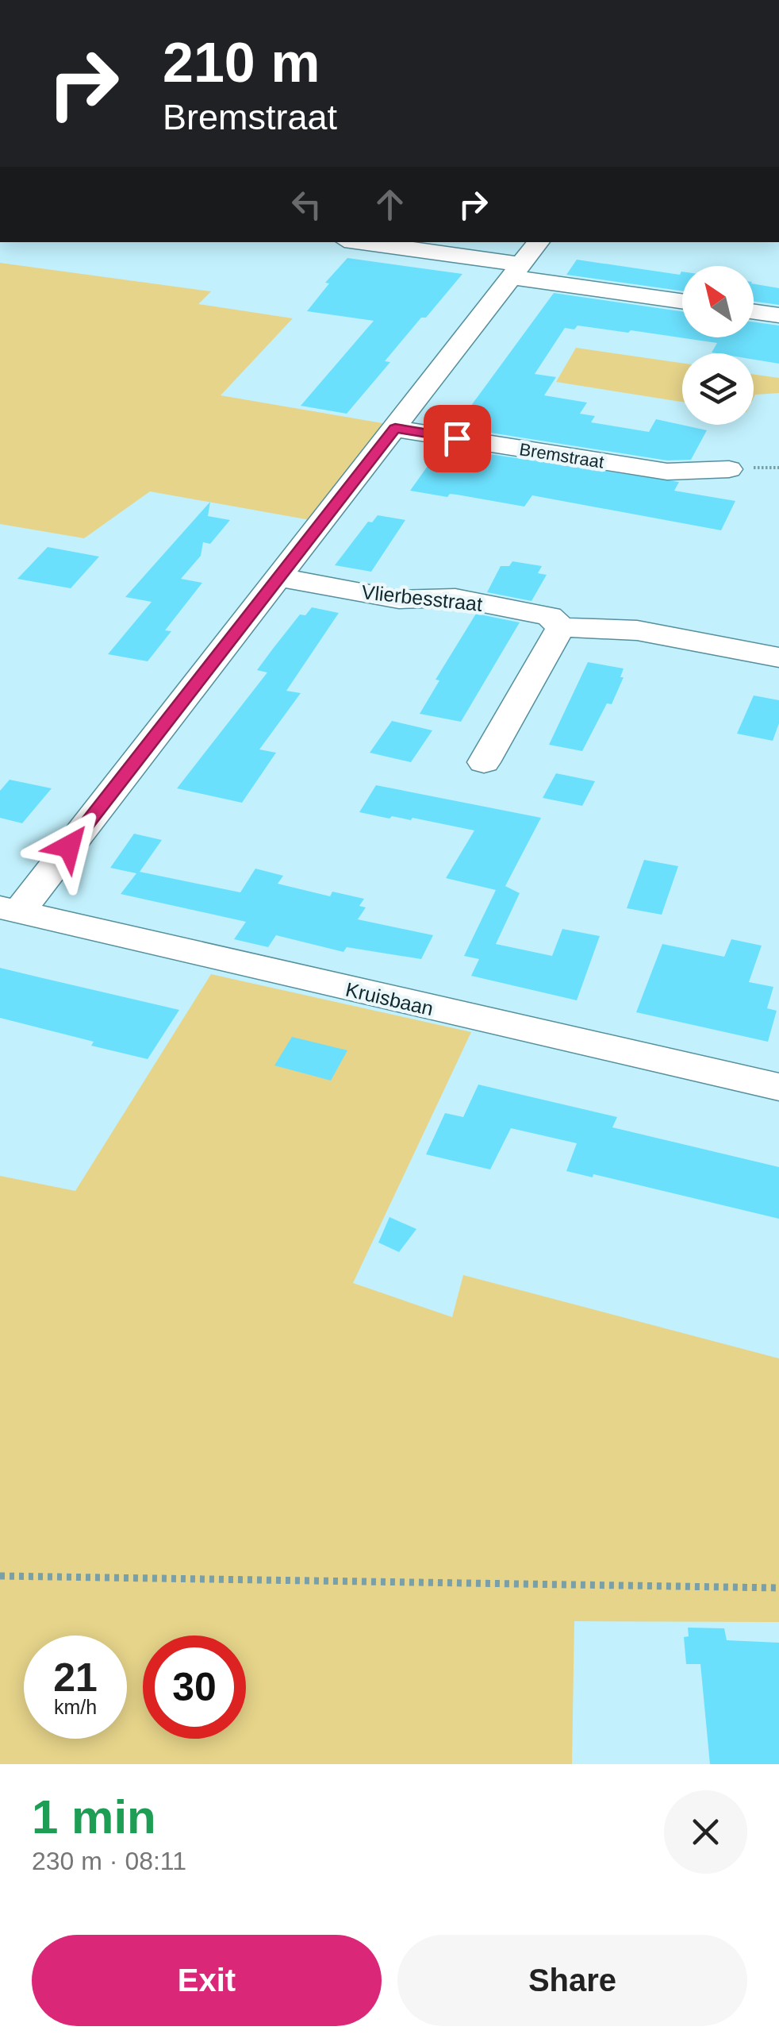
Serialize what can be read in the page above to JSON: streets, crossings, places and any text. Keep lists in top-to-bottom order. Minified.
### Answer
{"streets":{"street":["Bremstraat","Vlierbesstraat","Kruisbaan"]},"north":"top left","page":{"turn":["210 m","Bremstraat"],"speed":"21 km/h","limit":"30","heading":["1 min","230 m · 08:11"],"buttons":["Exit","Share"]}}
